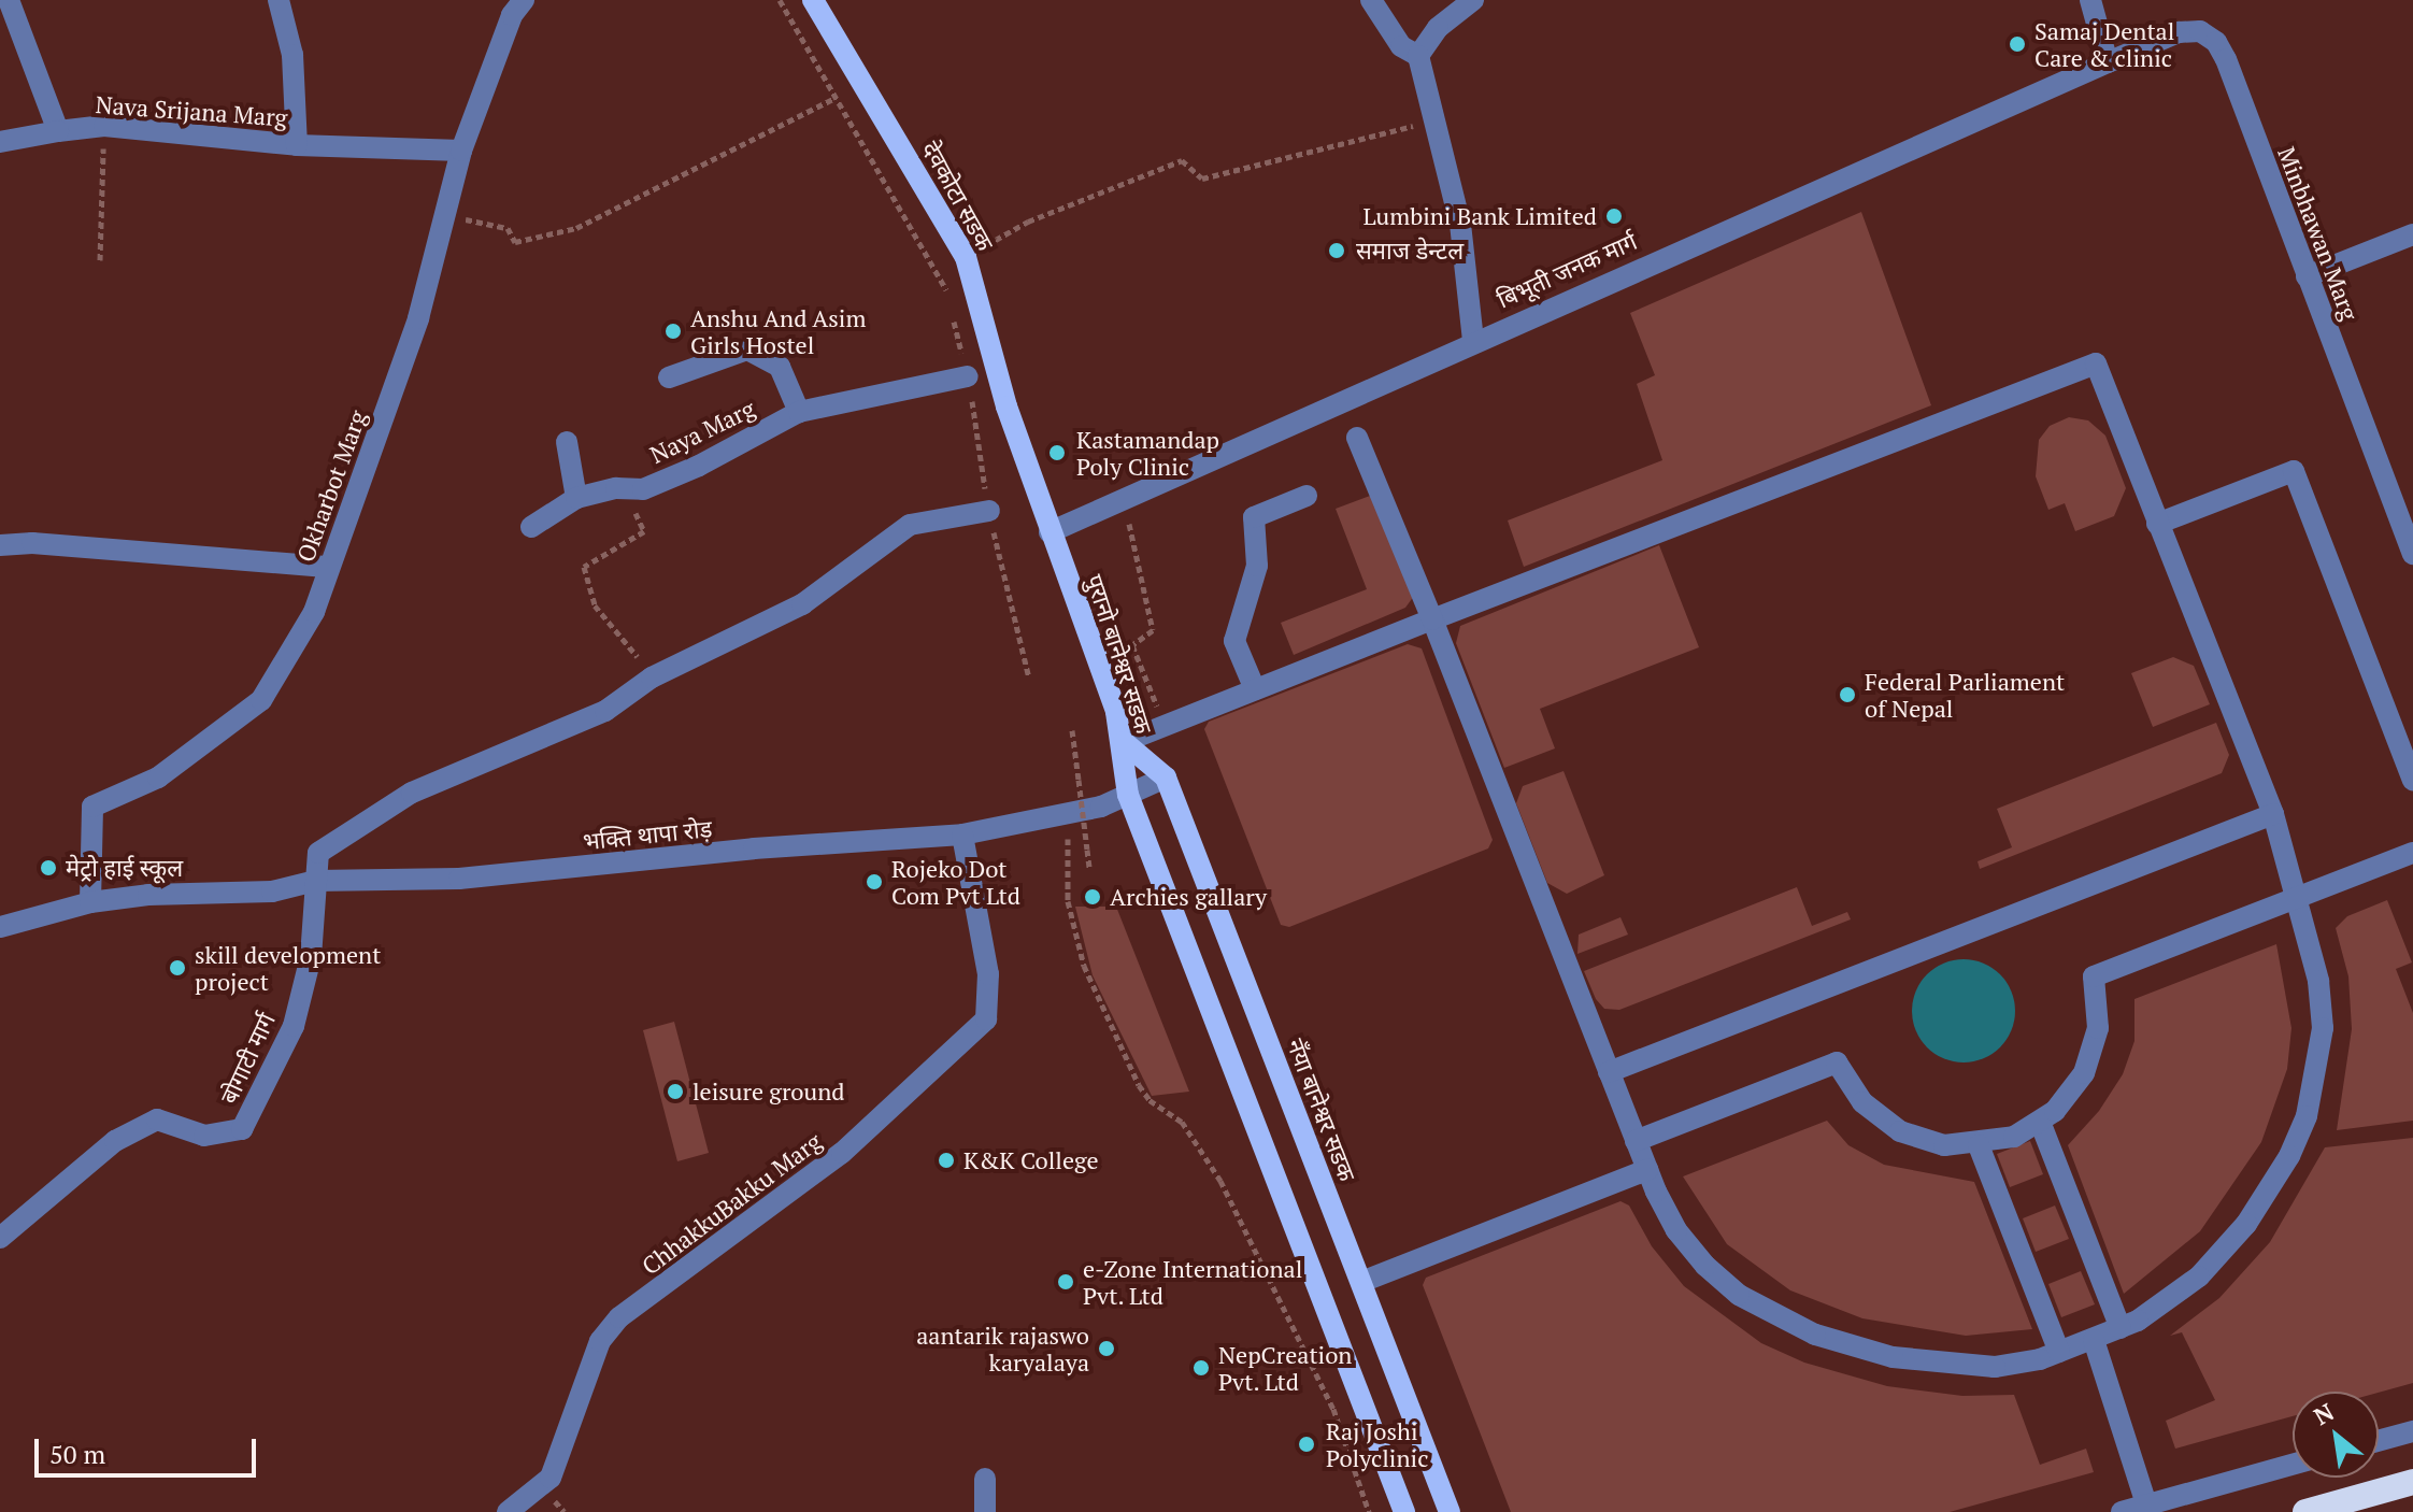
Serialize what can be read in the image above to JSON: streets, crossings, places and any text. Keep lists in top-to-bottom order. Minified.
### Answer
{"streets":{"main road":["देवकोटा सडक","पुरानो बानेश्वर सडक","नँया बानेश्वर सडक"],"street":["Nava Srijana Marg","Minbhawan Marg","बिभूती जनक मार्ग","Naya Marg","Okharbot Marg","भक्ति थापा रोड़","बोगाटी मार्ग","ChhakkuBakku Marg"]},"crossings":[["Nava Srijana Marg","Okharbot Marg"],["देवकोटा सडक","बिभूती जनक मार्ग"],["देवकोटा सडक","पुरानो बानेश्वर सडक"],["Minbhawan Marg","बिभूती जनक मार्ग"],["बिभूती जनक मार्ग","पुरानो बानेश्वर सडक"],["Okharbot Marg","भक्ति थापा रोड़"],["पुरानो बानेश्वर सडक","भक्ति थापा रोड़"],["पुरानो बानेश्वर सडक","नँया बानेश्वर सडक"],["भक्ति थापा रोड़","बोगाटी मार्ग"],["भक्ति थापा रोड़","नँया बानेश्वर सडक"],["भक्ति थापा रोड़","ChhakkuBakku Marg"]],"places":["Samaj Dental Care & clinic","Lumbini Bank Limited","समाज डेन्टल","Anshu And Asim Girls Hostel","Kastamandap Poly Clinic","Federal Parliament of Nepal","मेट्रो हाई स्कूल","Rojeko Dot Com Pvt Ltd","Archies gallary","skill development project","leisure ground","K&K College","e-Zone International Pvt. Ltd","aantarik rajaswo karyalaya","NepCreation Pvt. Ltd","Raj Joshi Polyclinic"],"scale_bar":"50 m","north":"top left"}
